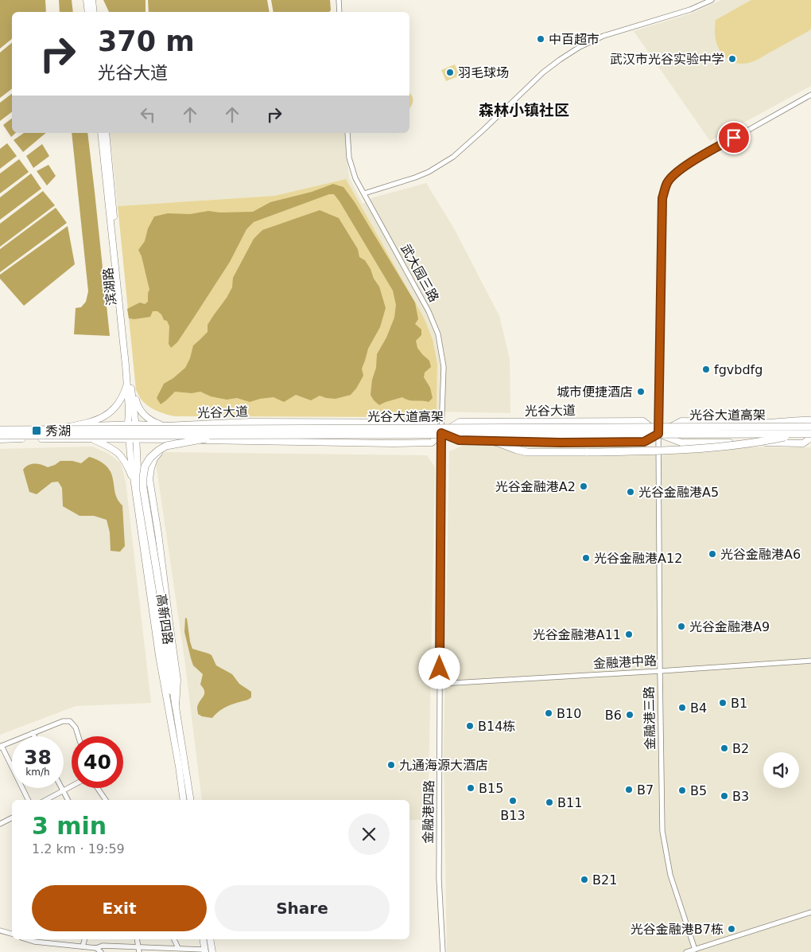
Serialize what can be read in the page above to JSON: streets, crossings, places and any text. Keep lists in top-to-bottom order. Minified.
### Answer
{"streets":{"highway":["光谷大道高架"],"main road":["滨湖路","光谷大道","高新四路"],"street":["武大园三路","金融港中路","金融港三路","金融港四路"]},"crossings":[["武大园三路","光谷大道"],["武大园三路","金融港四路"],["滨湖路","光谷大道"],["滨湖路","高新四路"],["光谷大道","光谷大道高架"],["光谷大道","高新四路"],["光谷大道","金融港三路"],["光谷大道","金融港四路"],["金融港中路","金融港三路"],["金融港中路","金融港四路"]],"districts":["森林小镇社区"],"places":{"other":["中百超市","武汉市光谷实验中学","羽毛球场","fgvbdfg","城市便捷酒店","光谷金融港A2","光谷金融港A5","光谷金融港A6","光谷金融港A12","光谷金融港A9","光谷金融港A11","B1","B4","B10","B6","B14栋","B2","九通海源大酒店","B15","B7","B5","B3","B13","B11","B21","光谷金融港B7栋"],"transit":["秀湖"]},"page":{"turn":["370 m","光谷大道"],"speed":"38 km/h","limit":"40","heading":["3 min","1.2 km · 19:59"],"buttons":["Exit","Share"]}}
